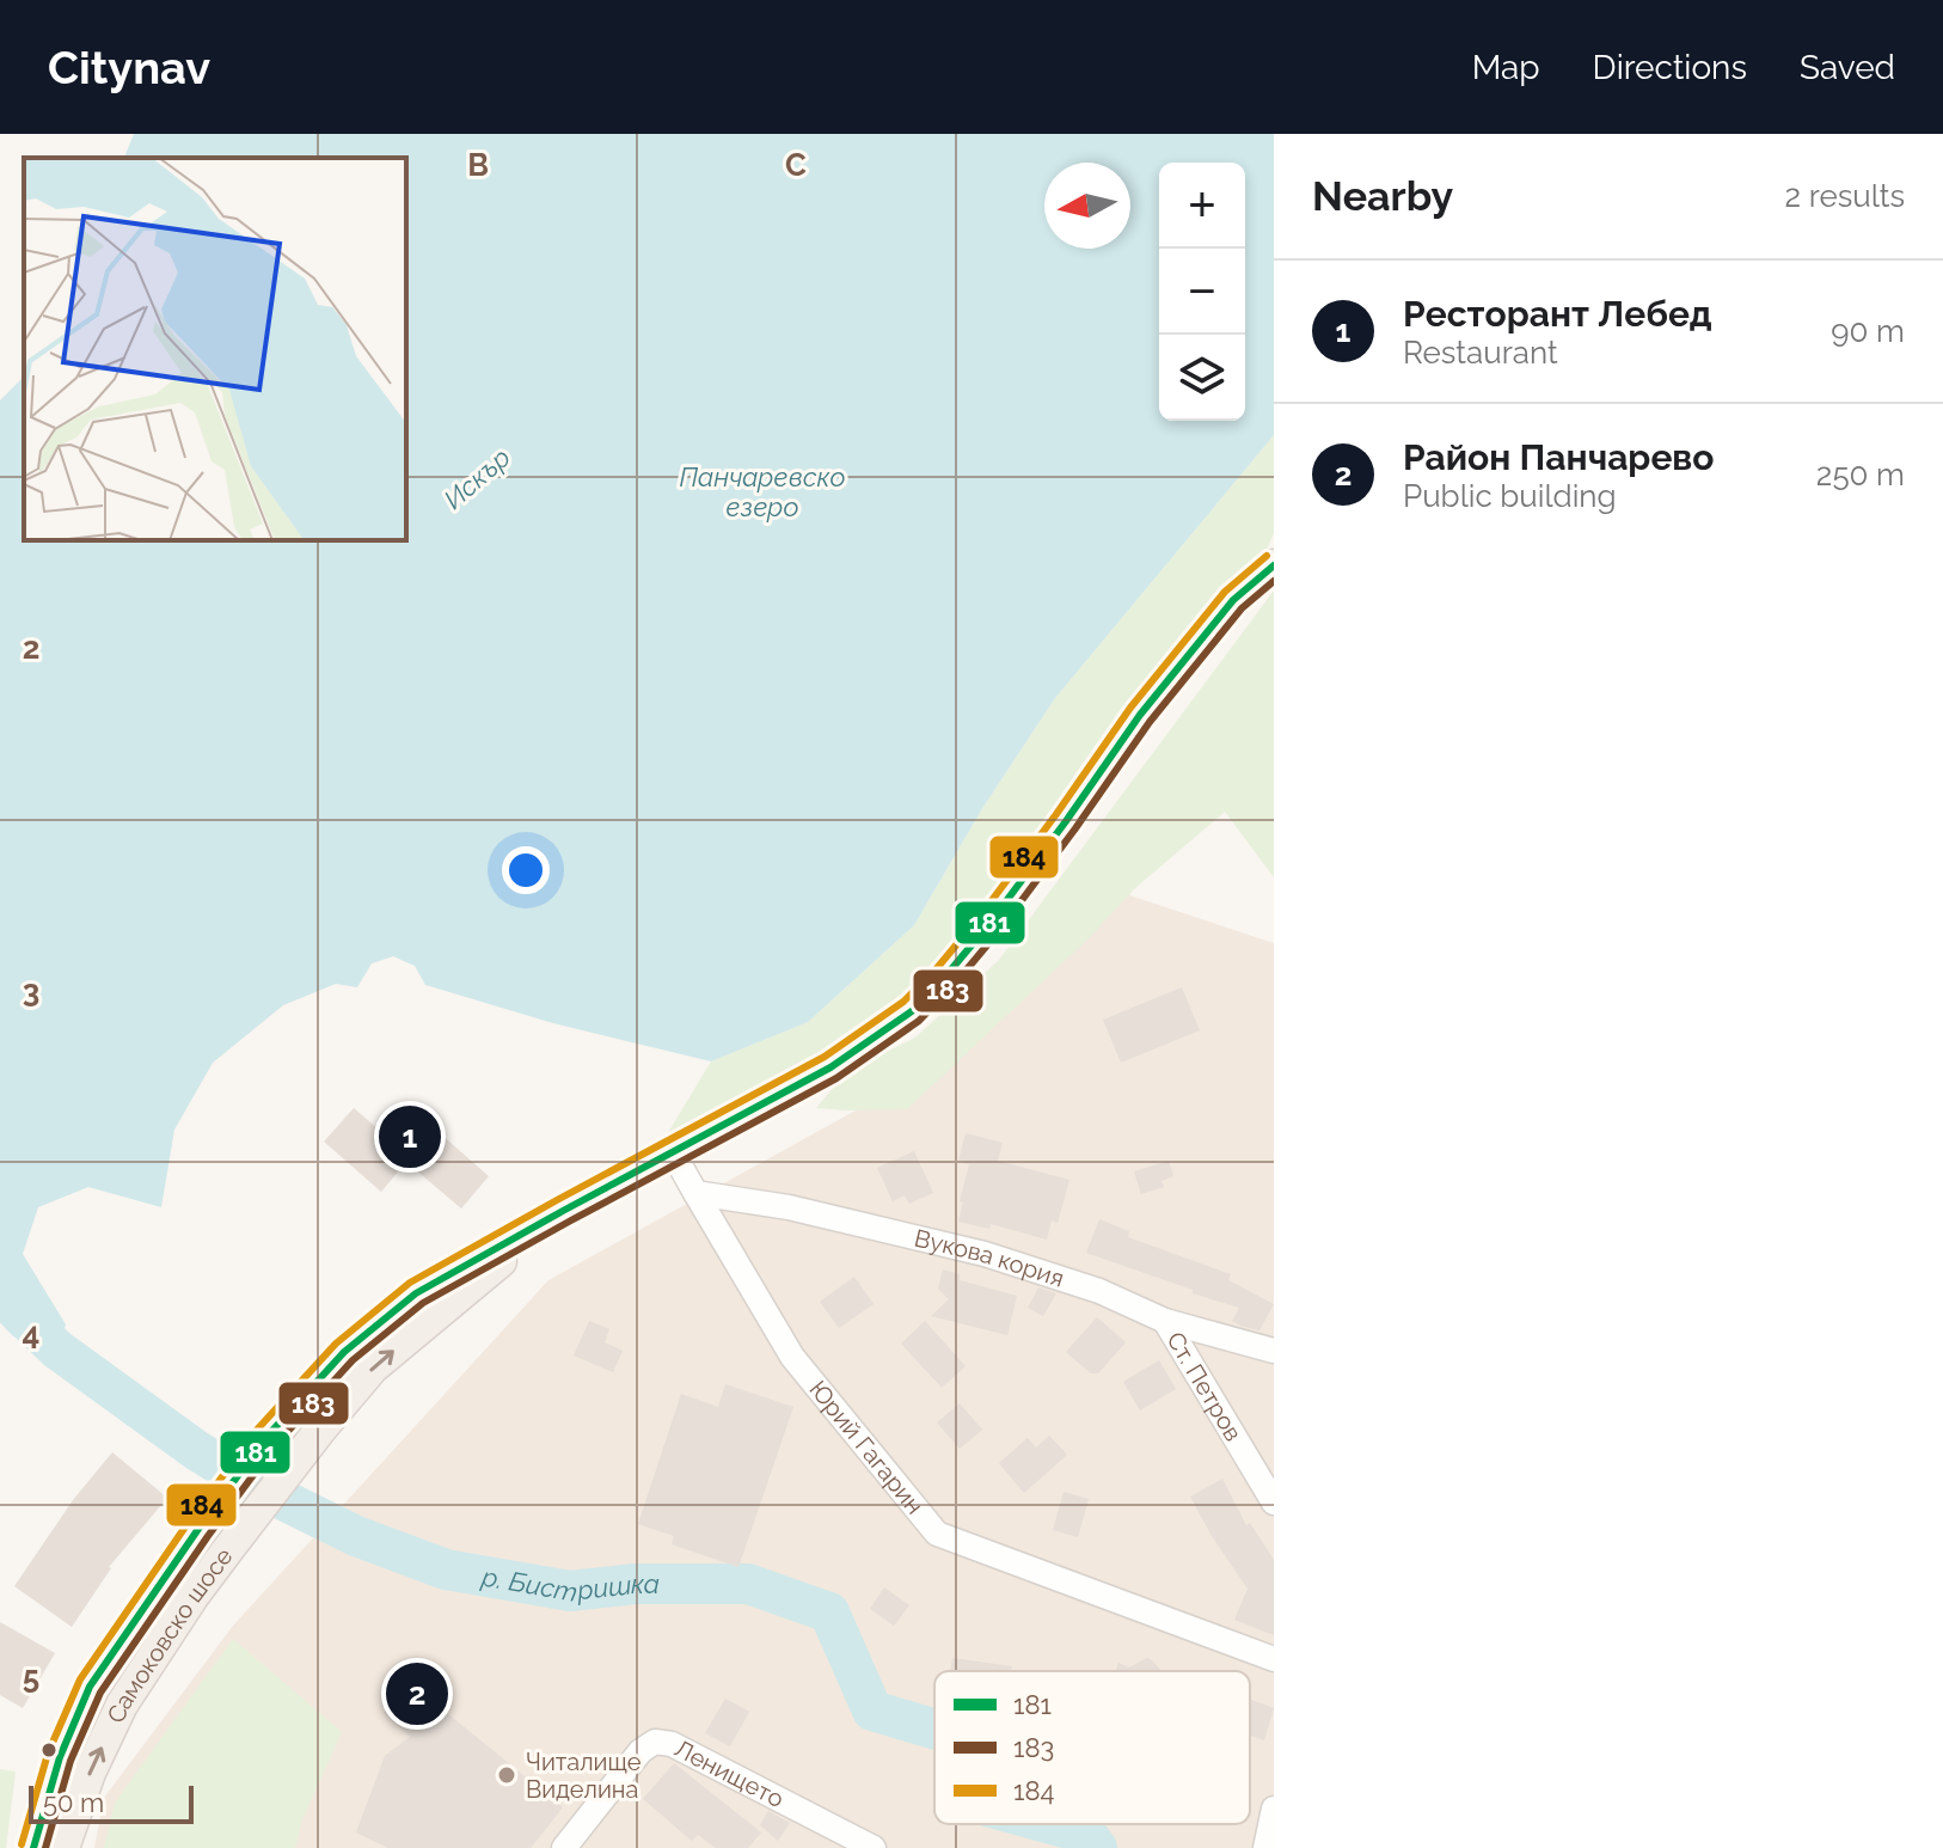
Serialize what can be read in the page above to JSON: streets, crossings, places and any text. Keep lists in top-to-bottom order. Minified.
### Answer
{"streets":{"main road":["Самоковско шосе"],"street":["Вукова кория","Ст. Петров","Юрий Гагарин","Ленището"]},"crossings":[["Вукова кория","Ст. Петров"],["Вукова кория","Юрий Гагарин"],["Юрий Гагарин","Самоковско шосе"]],"water":["Панчаревско езеро","Искър","р. Бистришка"],"places":["Читалище Виделина"],"lines":["transit line 184","transit line 181","transit line 183"],"legend":["181","183","184"],"scale_bar":"50 m","north":"left","page":{"header":"Citynav","nav":["Map","Directions","Saved"],"heading":["Nearby","2 results"],"map_buttons":["+","−"],"list":[{"mark":"1","name":"Ресторант Лебед","note":"Restaurant","value":"90 m"},{"mark":"2","name":"Район Панчарево","note":"Public building","value":"250 m"}],"pins":["1","2"],"scale":"50 m"},"grid":{"columns":["B","C"],"rows":["2","3","4","5"]}}
